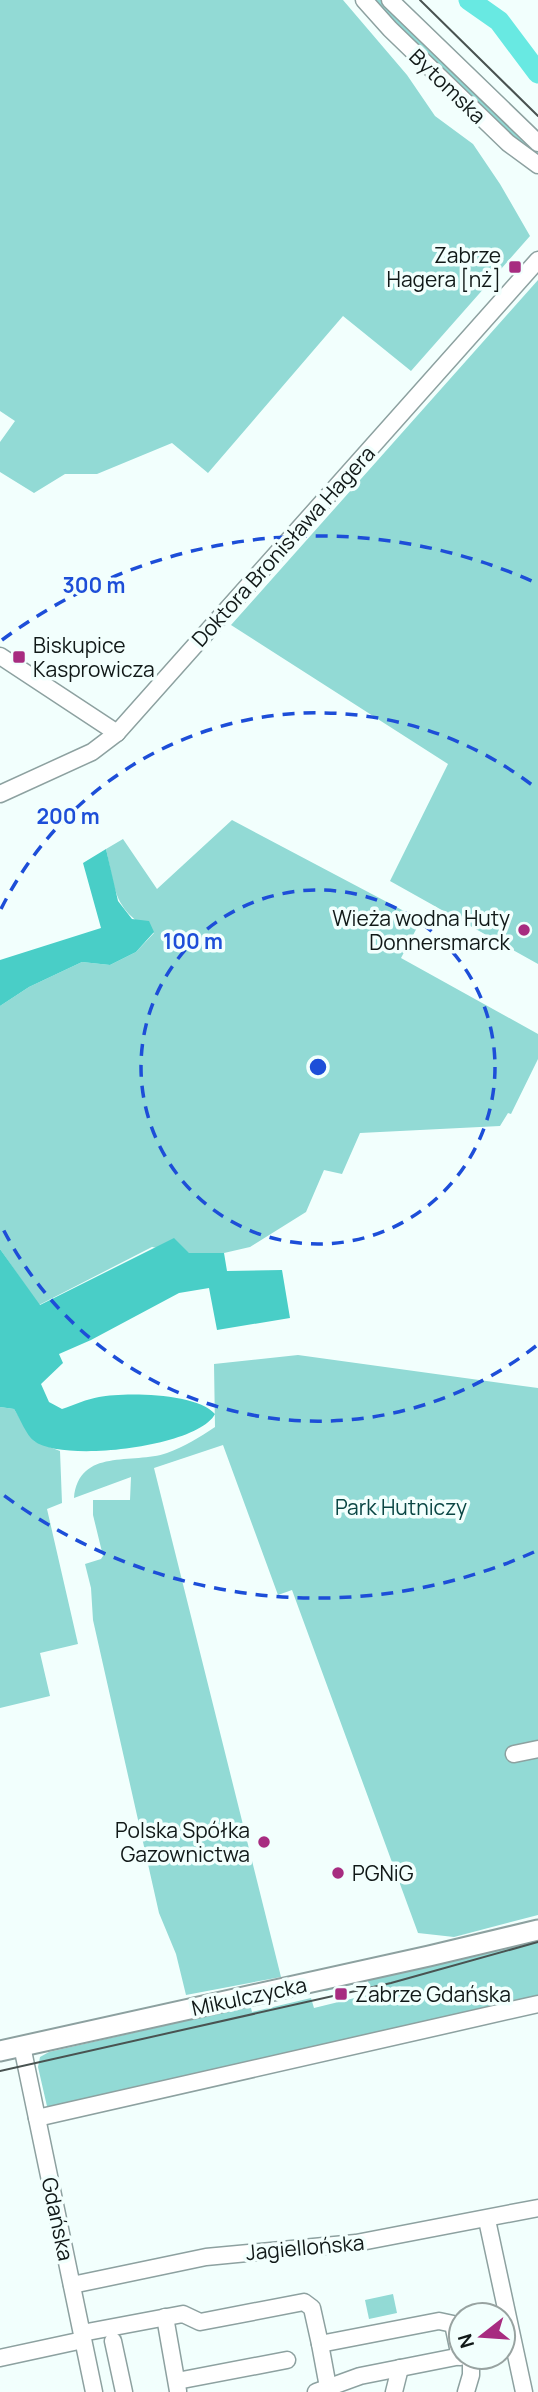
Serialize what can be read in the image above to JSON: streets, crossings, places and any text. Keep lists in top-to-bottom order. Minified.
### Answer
{"streets":{"main road":["Mikulczycka"],"street":["Bytomska","Doktora Bronisława Hagera","Gdańska","Jagiellońska"]},"crossings":[["Mikulczycka","Gdańska"],["Gdańska","Jagiellońska"]],"parks":["Park Hutniczy"],"places":{"transit":["Zabrze Hagera [nż]","Biskupice Kasprowicza","Zabrze Gdańska"],"other":["Wieża wodna Huty Donnersmarck","Polska Spółka Gazownictwa","PGNiG"]},"north":"left","rings":["300 m","200 m","100 m"]}
